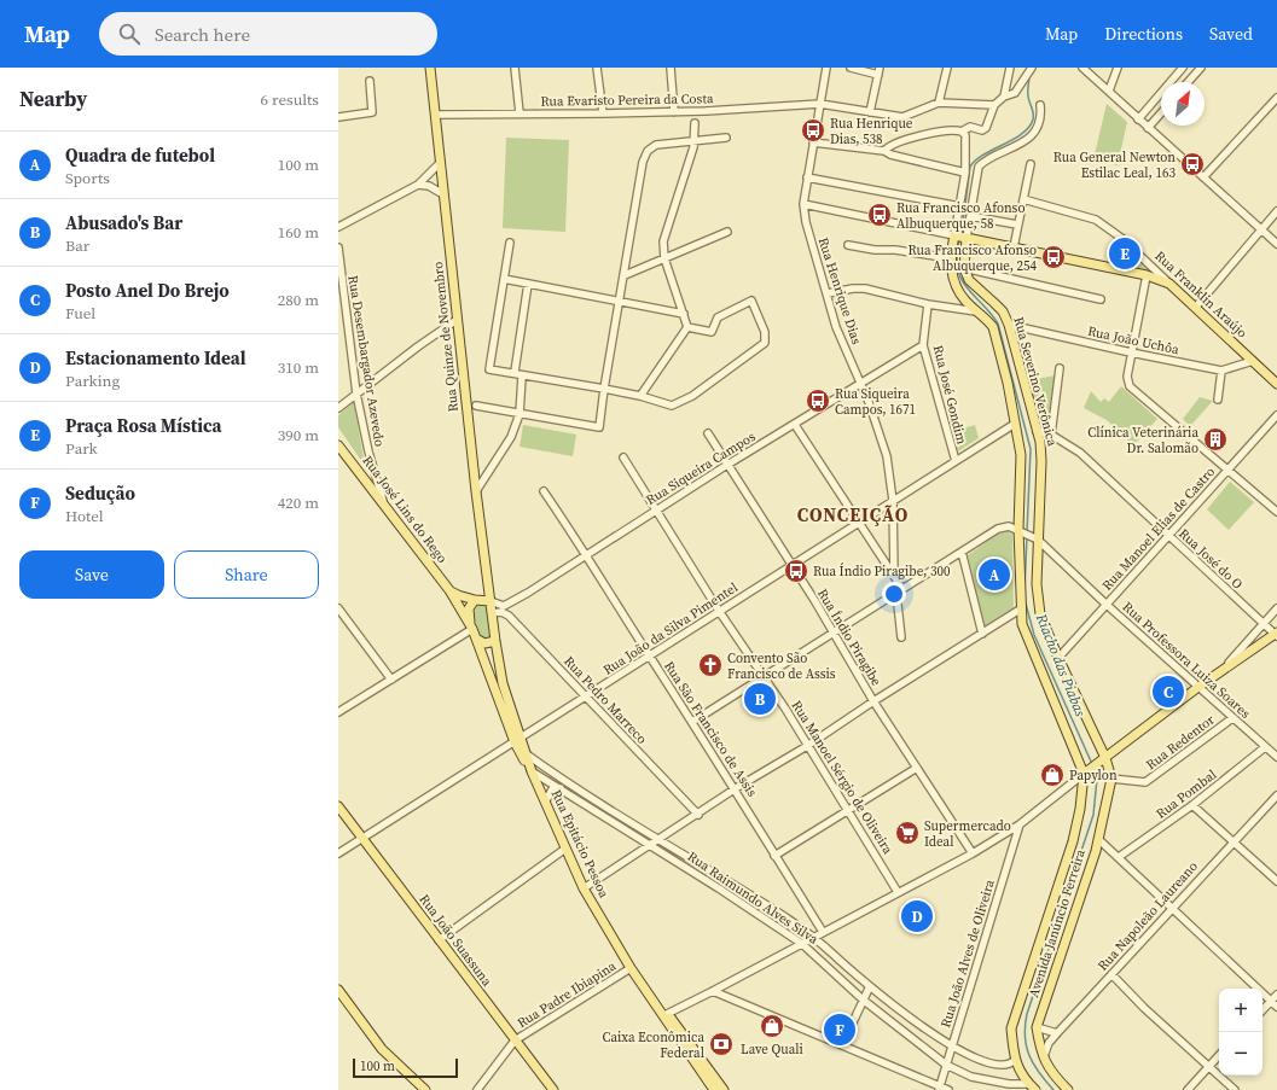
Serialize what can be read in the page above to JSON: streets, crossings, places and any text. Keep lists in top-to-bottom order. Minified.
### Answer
{"streets":{"main road":["Rua Franklin Araújo","Rua Quinze de Novembro","Rua Severino Verônica","Rua José Lins do Rego","Rua Epitácio Pessoa","Avenida Janúncio Ferreira","Rua João Suassuna"],"street":["Rua Evaristo Pereira da Costa","Rua Henrique Dias","Rua João Uchôa","Rua Desembargador Azevedo","Rua José Gondim","Rua Siqueira Campos","Rua Manoel Elias de Castro","Rua José do O","Rua João da Silva Pimentel","Rua Índio Piragibe","Rua Professora Luiza Soares","Rua Pedro Marreco","Rua São Francisco de Assis","Rua Redentor","Rua Manoel Sérgio de Oliveira","Rua Pombal","Rua Raimundo Alves Silva","Rua Napoleão Laureano","Rua João Alves de Oliveira","Rua Padre Ibiapina"]},"crossings":[["Rua Evaristo Pereira da Costa","Rua Henrique Dias"],["Rua Evaristo Pereira da Costa","Rua Quinze de Novembro"],["Rua Henrique Dias","Rua Siqueira Campos"],["Rua Henrique Dias","Rua João da Silva Pimentel"],["Rua Franklin Araújo","Rua João Uchôa"],["Rua Quinze de Novembro","Rua Siqueira Campos"],["Rua Quinze de Novembro","Rua José Lins do Rego"],["Rua Quinze de Novembro","Rua João da Silva Pimentel"],["Rua Quinze de Novembro","Rua Pedro Marreco"],["Rua Quinze de Novembro","Rua Epitácio Pessoa"],["Rua João Uchôa","Rua Severino Verônica"],["Rua Desembargador Azevedo","Rua José Lins do Rego"],["Rua Severino Verônica","Rua Manoel Elias de Castro"],["Rua Severino Verônica","Rua José do O"],["Rua Severino Verônica","Rua João da Silva Pimentel"],["Rua Severino Verônica","Rua Professora Luiza Soares"],["Rua Severino Verônica","Avenida Janúncio Ferreira"],["Rua José Gondim","Rua Siqueira Campos"],["Rua José Gondim","Rua João da Silva Pimentel"],["Rua Siqueira Campos","Rua Índio Piragibe"],["Rua Siqueira Campos","Rua São Francisco de Assis"],["Rua Siqueira Campos","Rua Manoel Sérgio de Oliveira"],["Rua José Lins do Rego","Rua João da Silva Pimentel"],["Rua José Lins do Rego","Rua Epitácio Pessoa"],["Rua Manoel Elias de Castro","Rua José do O"],["Rua Manoel Elias de Castro","Rua Professora Luiza Soares"],["Rua João da Silva Pimentel","Rua Índio Piragibe"],["Rua João da Silva Pimentel","Rua Pedro Marreco"],["Rua João da Silva Pimentel","Rua São Francisco de Assis"],["Rua João da Silva Pimentel","Rua Manoel Sérgio de Oliveira"],["Rua João da Silva Pimentel","Rua Epitácio Pessoa"],["Rua João da Silva Pimentel","Rua João Suassuna"],["Rua Professora Luiza Soares","Rua Redentor"],["Rua Professora Luiza Soares","Rua Pombal"],["Rua Redentor","Avenida Janúncio Ferreira"],["Rua Epitácio Pessoa","Rua Raimundo Alves Silva"],["Rua Epitácio Pessoa","Rua Padre Ibiapina"],["Rua Raimundo Alves Silva","Avenida Janúncio Ferreira"],["Rua Raimundo Alves Silva","Rua João Alves de Oliveira"],["Rua Napoleão Laureano","Avenida Janúncio Ferreira"],["Rua João Suassuna","Rua Padre Ibiapina"]],"districts":["CONCEIÇÃO"],"water":["Riacho das Piabas"],"places":{"bus stop":["Rua Henrique Dias, 538","Rua General Newton Estilac Leal, 163","Rua Francisco Afonso Albuquerque, 58","Rua Francisco Afonso Albuquerque, 254","Rua Siqueira Campos, 1671","Rua Índio Piragibe, 300"],"building":["Clínica Veterinária Dr. Salomão"],"church":["Convento São Francisco de Assis"],"shop":["Papylon","Lave Quali"],"supermarket":["Supermercado Ideal"],"bank":["Caixa Econômica Federal"]},"scale_bar":"100 m","north":"top right","page":{"header":"Map","search":"Search here","nav":["Map","Directions","Saved"],"heading":["Nearby","6 results"],"list":[{"mark":"A","name":"Quadra de futebol","note":"Sports","value":"100 m"},{"mark":"B","name":"Abusado's Bar","note":"Bar","value":"160 m"},{"mark":"C","name":"Posto Anel Do Brejo","note":"Fuel","value":"280 m"},{"mark":"D","name":"Estacionamento Ideal","note":"Parking","value":"310 m"},{"mark":"E","name":"Praça Rosa Mística","note":"Park","value":"390 m"},{"mark":"F","name":"Sedução","note":"Hotel","value":"420 m"}],"pins":["E","A","C","B","D","F"],"buttons":["Save","Share"],"map_buttons":["+","−"],"scale":"100 m"}}
